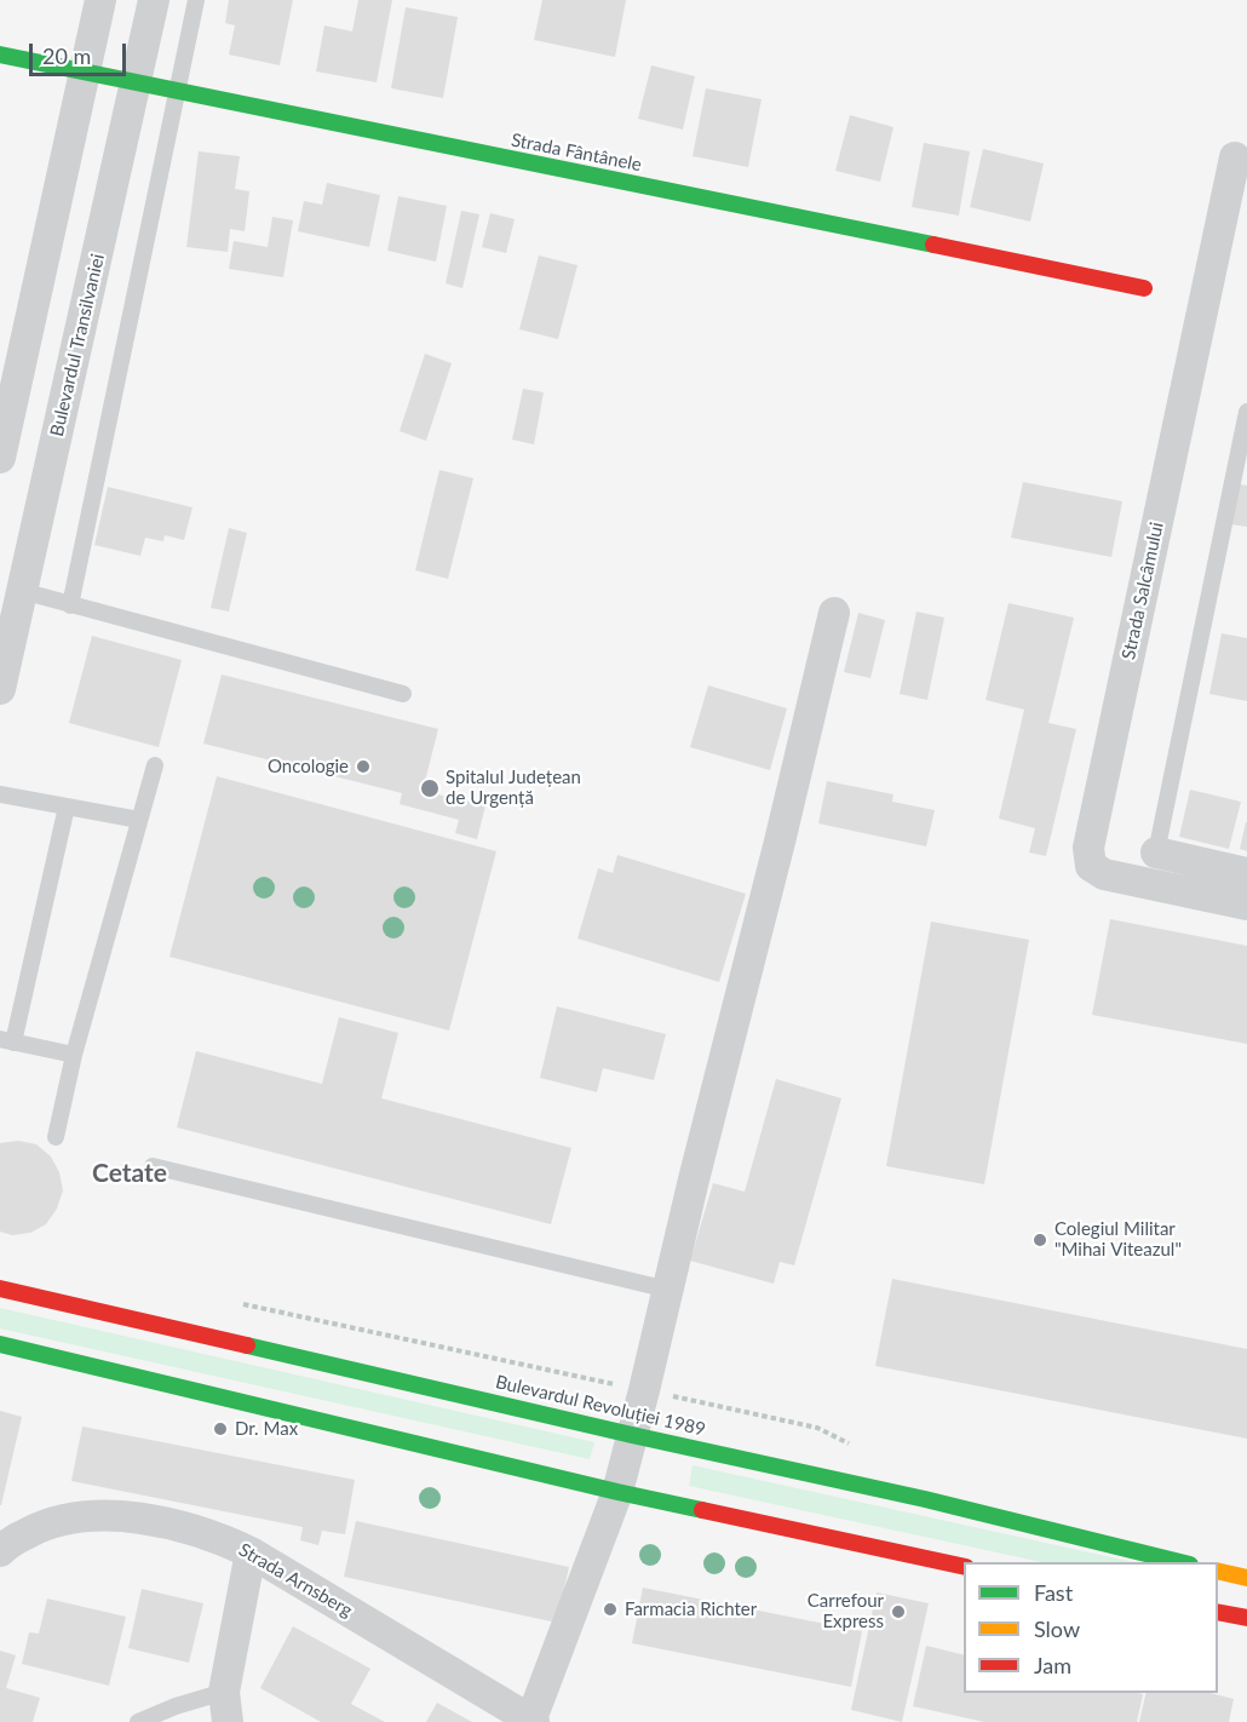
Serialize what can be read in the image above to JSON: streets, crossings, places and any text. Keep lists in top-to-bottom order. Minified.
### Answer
{"streets":{"main road":["Strada Fântânele","Bulevardul Revoluției 1989"],"street":["Bulevardul Transilvaniei","Strada Salcâmului","Strada Arnsberg"]},"crossings":[["Strada Fântânele","Bulevardul Transilvaniei"],["Bulevardul Revoluției 1989","Strada Arnsberg"]],"districts":["Cetate"],"places":["Oncologie","Spitalul Județean de Urgență","Colegiul Militar \"Mihai Viteazul\"","Dr. Max","Farmacia Richter","Carrefour Express"],"legend":["Fast","Slow","Jam"],"scale_bar":"20 m"}
